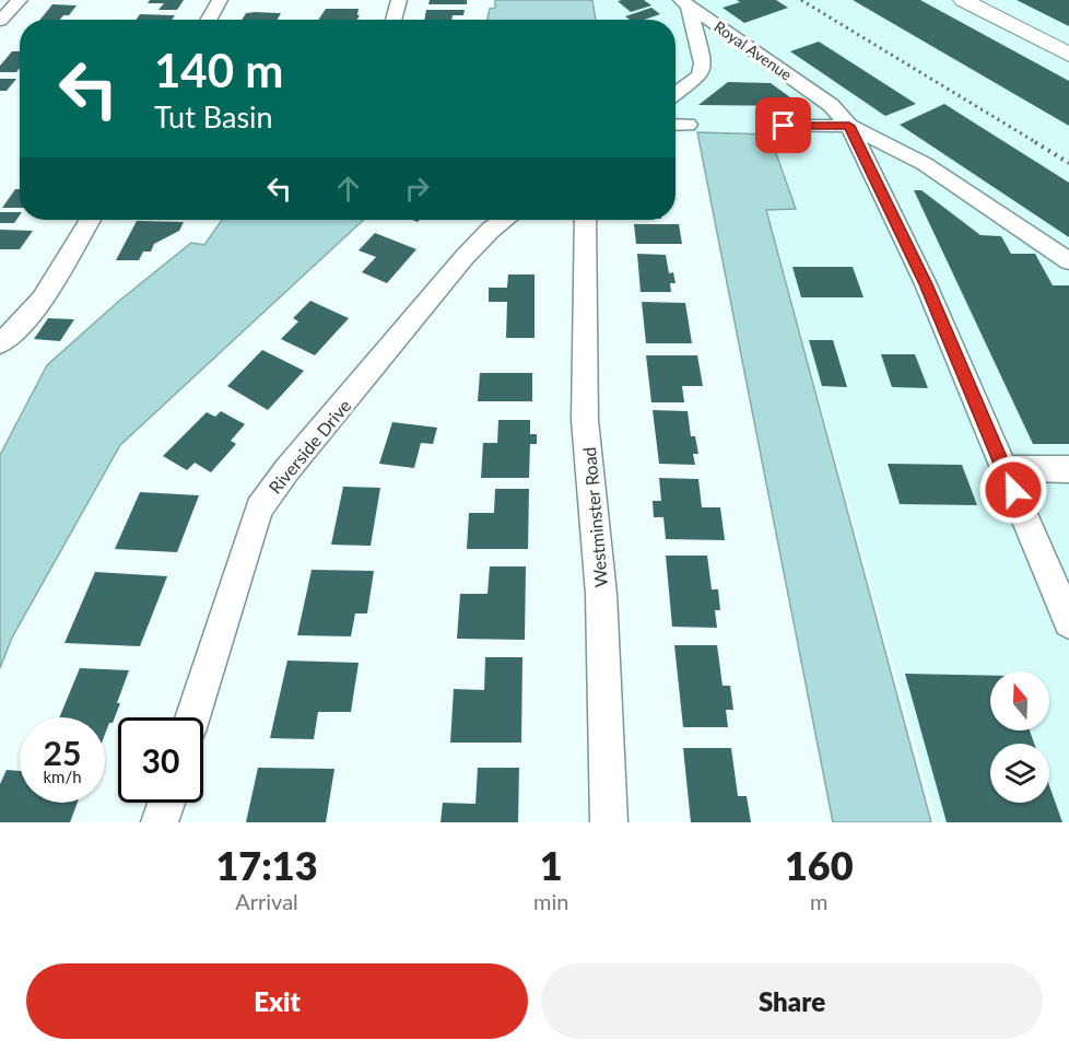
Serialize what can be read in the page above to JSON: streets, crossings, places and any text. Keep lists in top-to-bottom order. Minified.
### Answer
{"streets":{"street":["Royal Avenue","Riverside Drive","Westminster Road"]},"north":"top","page":{"turn":["140 m","Tut Basin"],"speed":"25 km/h","limit":"30","eta":["17:13","Arrival","1","min","160","m"],"buttons":["Exit","Share"]}}
